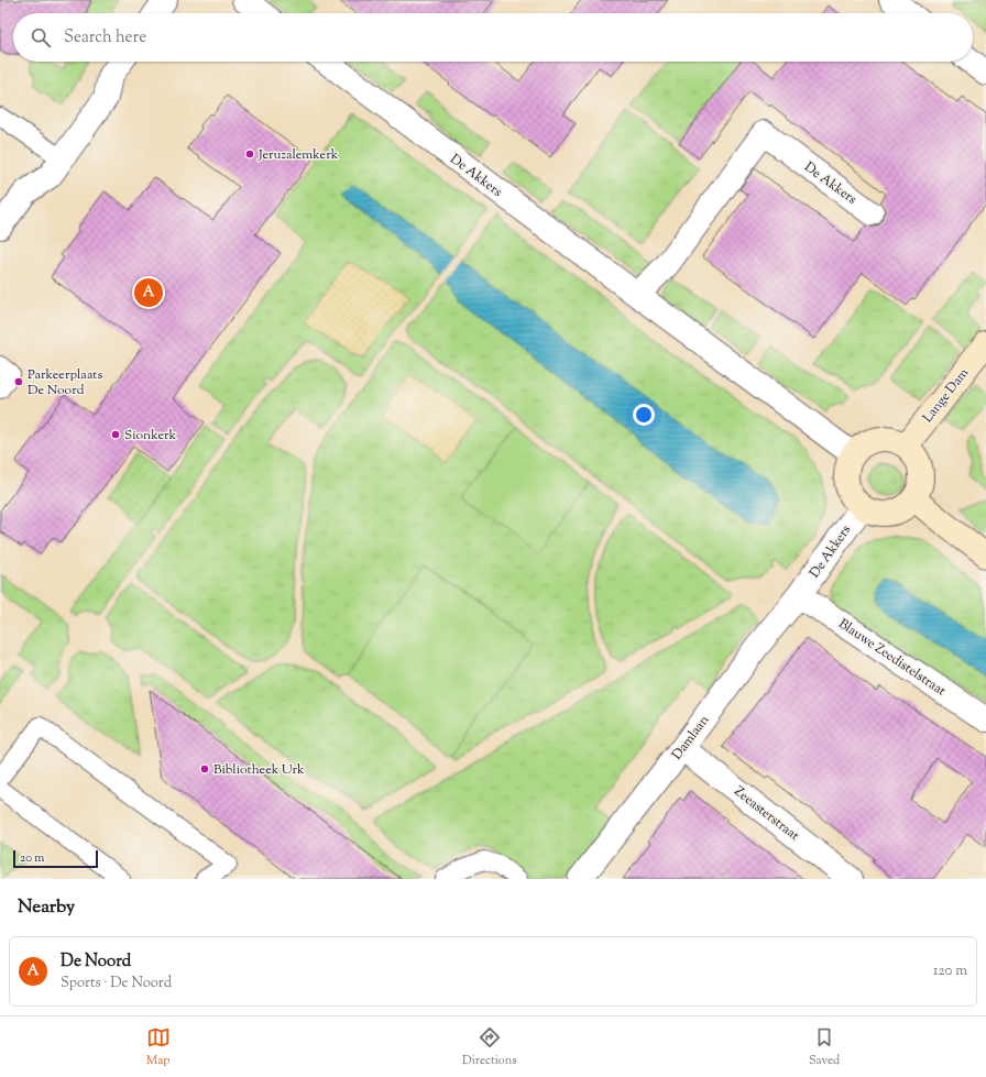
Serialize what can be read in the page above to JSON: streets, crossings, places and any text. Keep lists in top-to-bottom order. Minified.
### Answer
{"streets":{"street":["De Akkers","Lange Dam","Blauwe Zeedistelstraat","Damlaan","Zeeasterstraat"]},"crossings":[["De Akkers","Lange Dam"],["De Akkers","Blauwe Zeedistelstraat"],["De Akkers","Damlaan"],["Blauwe Zeedistelstraat","Damlaan"],["Damlaan","Zeeasterstraat"]],"places":["Jeruzalemkerk","Parkeerplaats De Noord","Sionkerk","Bibliotheek Urk"],"scale_bar":"20 m","page":{"search":"Search here","pins":"A","scale":"20 m","heading":"Nearby","list":[{"mark":"A","name":"De Noord","note":"Sports · De Noord","value":"120 m"}],"nav":["Map","Directions","Saved"]}}
